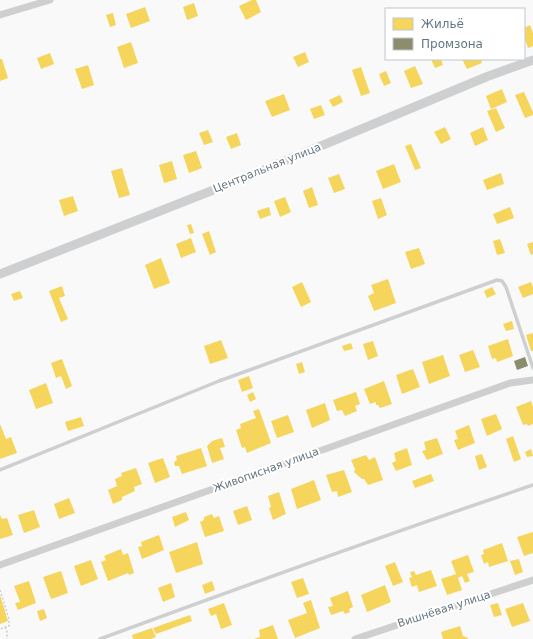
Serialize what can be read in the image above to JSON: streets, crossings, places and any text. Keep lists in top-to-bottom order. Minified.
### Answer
{"streets":{"street":["Центральная улица","Живописная улица","Вишнёвая улица"]},"legend":["Жильё","Промзона"]}
